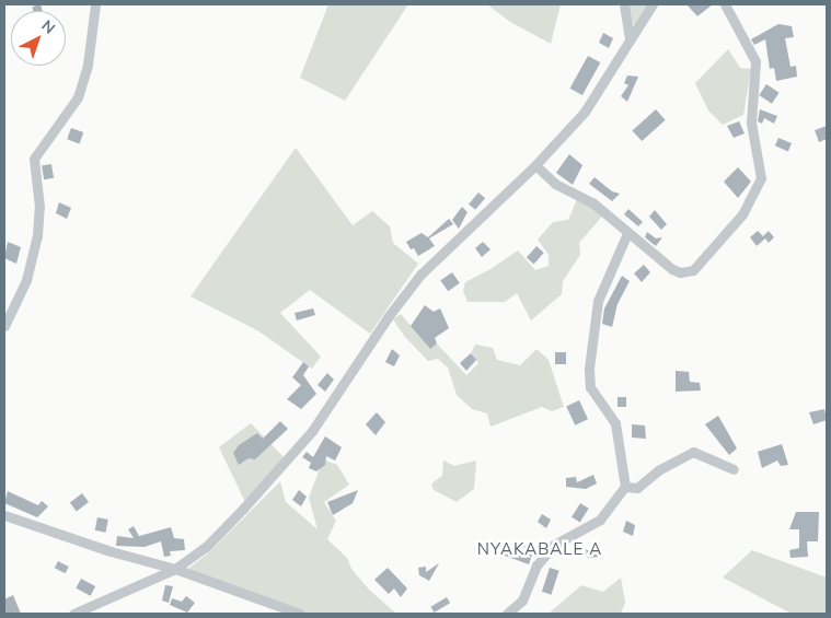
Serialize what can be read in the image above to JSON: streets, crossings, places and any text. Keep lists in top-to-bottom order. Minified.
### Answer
{"districts":["NYAKABALE A"],"north":"top right"}
